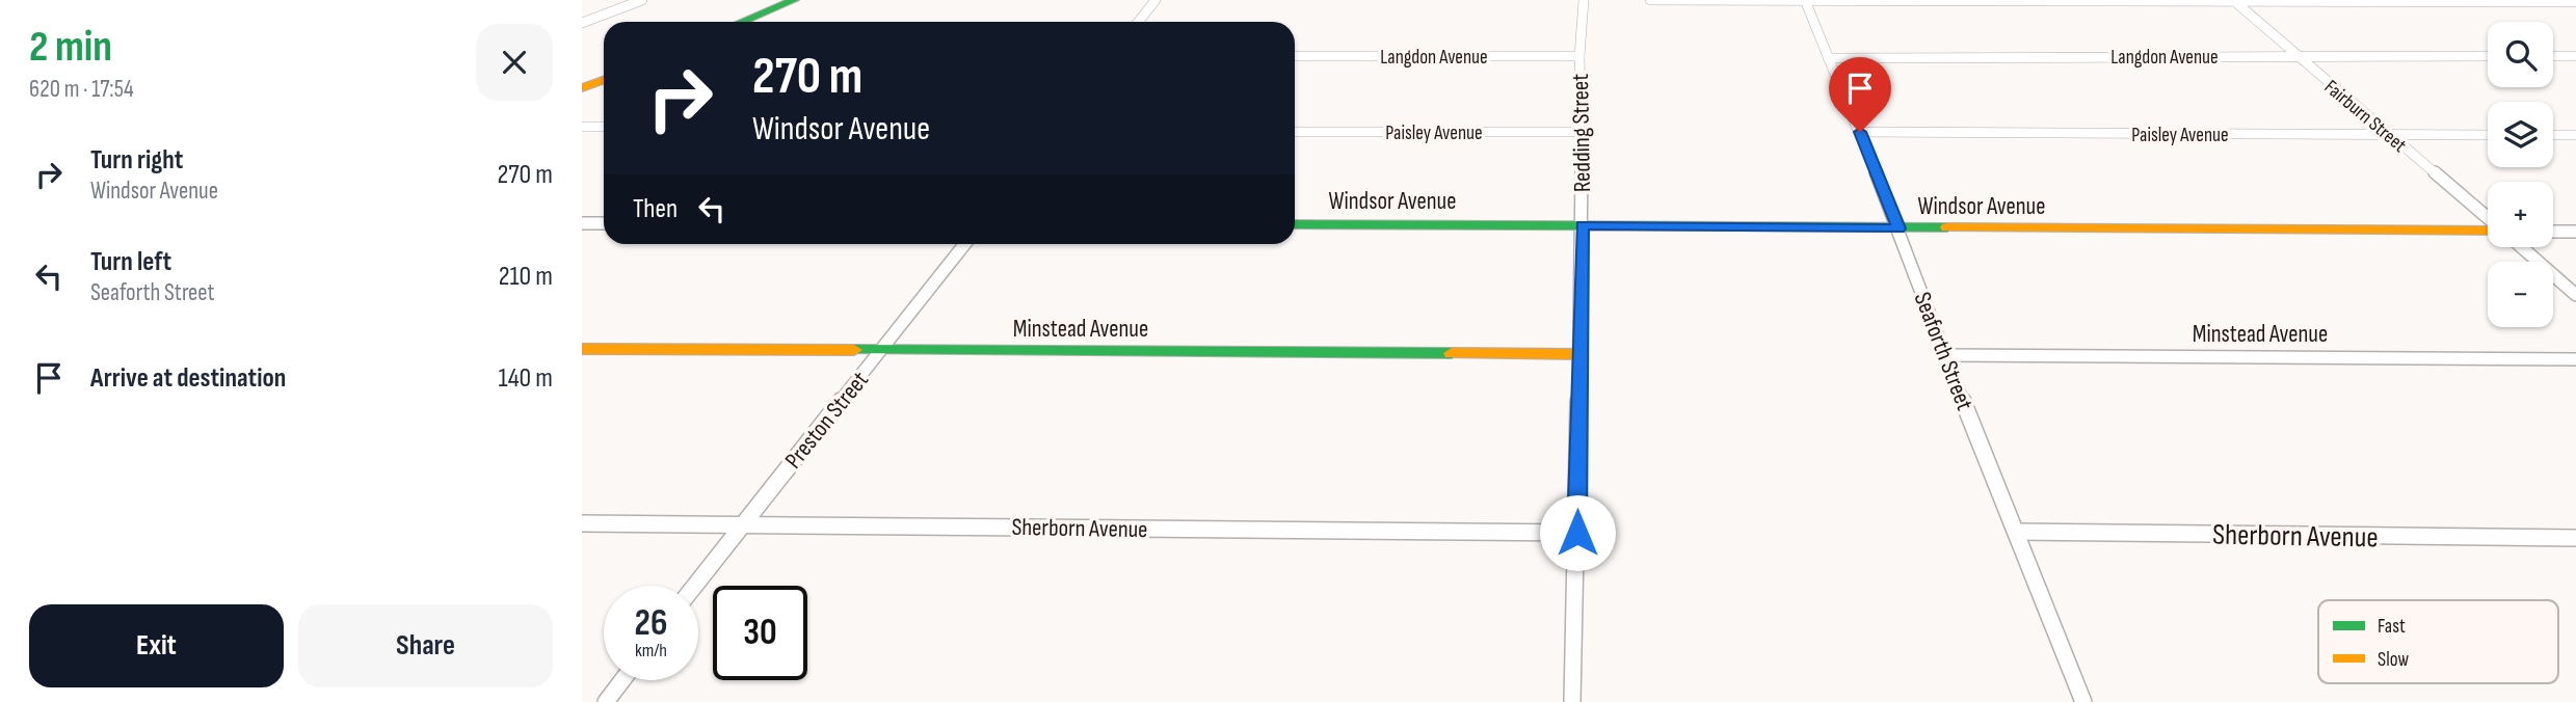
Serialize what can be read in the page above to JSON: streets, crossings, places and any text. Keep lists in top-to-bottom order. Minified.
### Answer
{"streets":{"street":["Langdon Avenue","Fairburn Street","Paisley Avenue","Redding Street","Windsor Avenue","Minstead Avenue","Seaforth Street","Preston Street","Sherborn Avenue"]},"crossings":[["Langdon Avenue","Fairburn Street"],["Langdon Avenue","Redding Street"],["Langdon Avenue","Seaforth Street"],["Fairburn Street","Paisley Avenue"],["Paisley Avenue","Redding Street"],["Paisley Avenue","Seaforth Street"],["Redding Street","Windsor Avenue"],["Redding Street","Minstead Avenue"],["Redding Street","Sherborn Avenue"],["Windsor Avenue","Seaforth Street"],["Minstead Avenue","Seaforth Street"],["Minstead Avenue","Preston Street"],["Seaforth Street","Sherborn Avenue"],["Preston Street","Sherborn Avenue"]],"legend":["Fast","Slow"],"page":{"heading":["2 min","620 m · 17:54"],"map_buttons":["+","−"],"turn":["270 m","Windsor Avenue"],"list":[{"name":"Turn right","note":"Windsor Avenue","value":"270 m"},{"name":"Turn left","note":"Seaforth Street","value":"210 m"},{"name":"Arrive at destination","value":"140 m"}],"then":"Then","speed":"26 km/h","limit":"30","buttons":["Exit","Share"]}}
